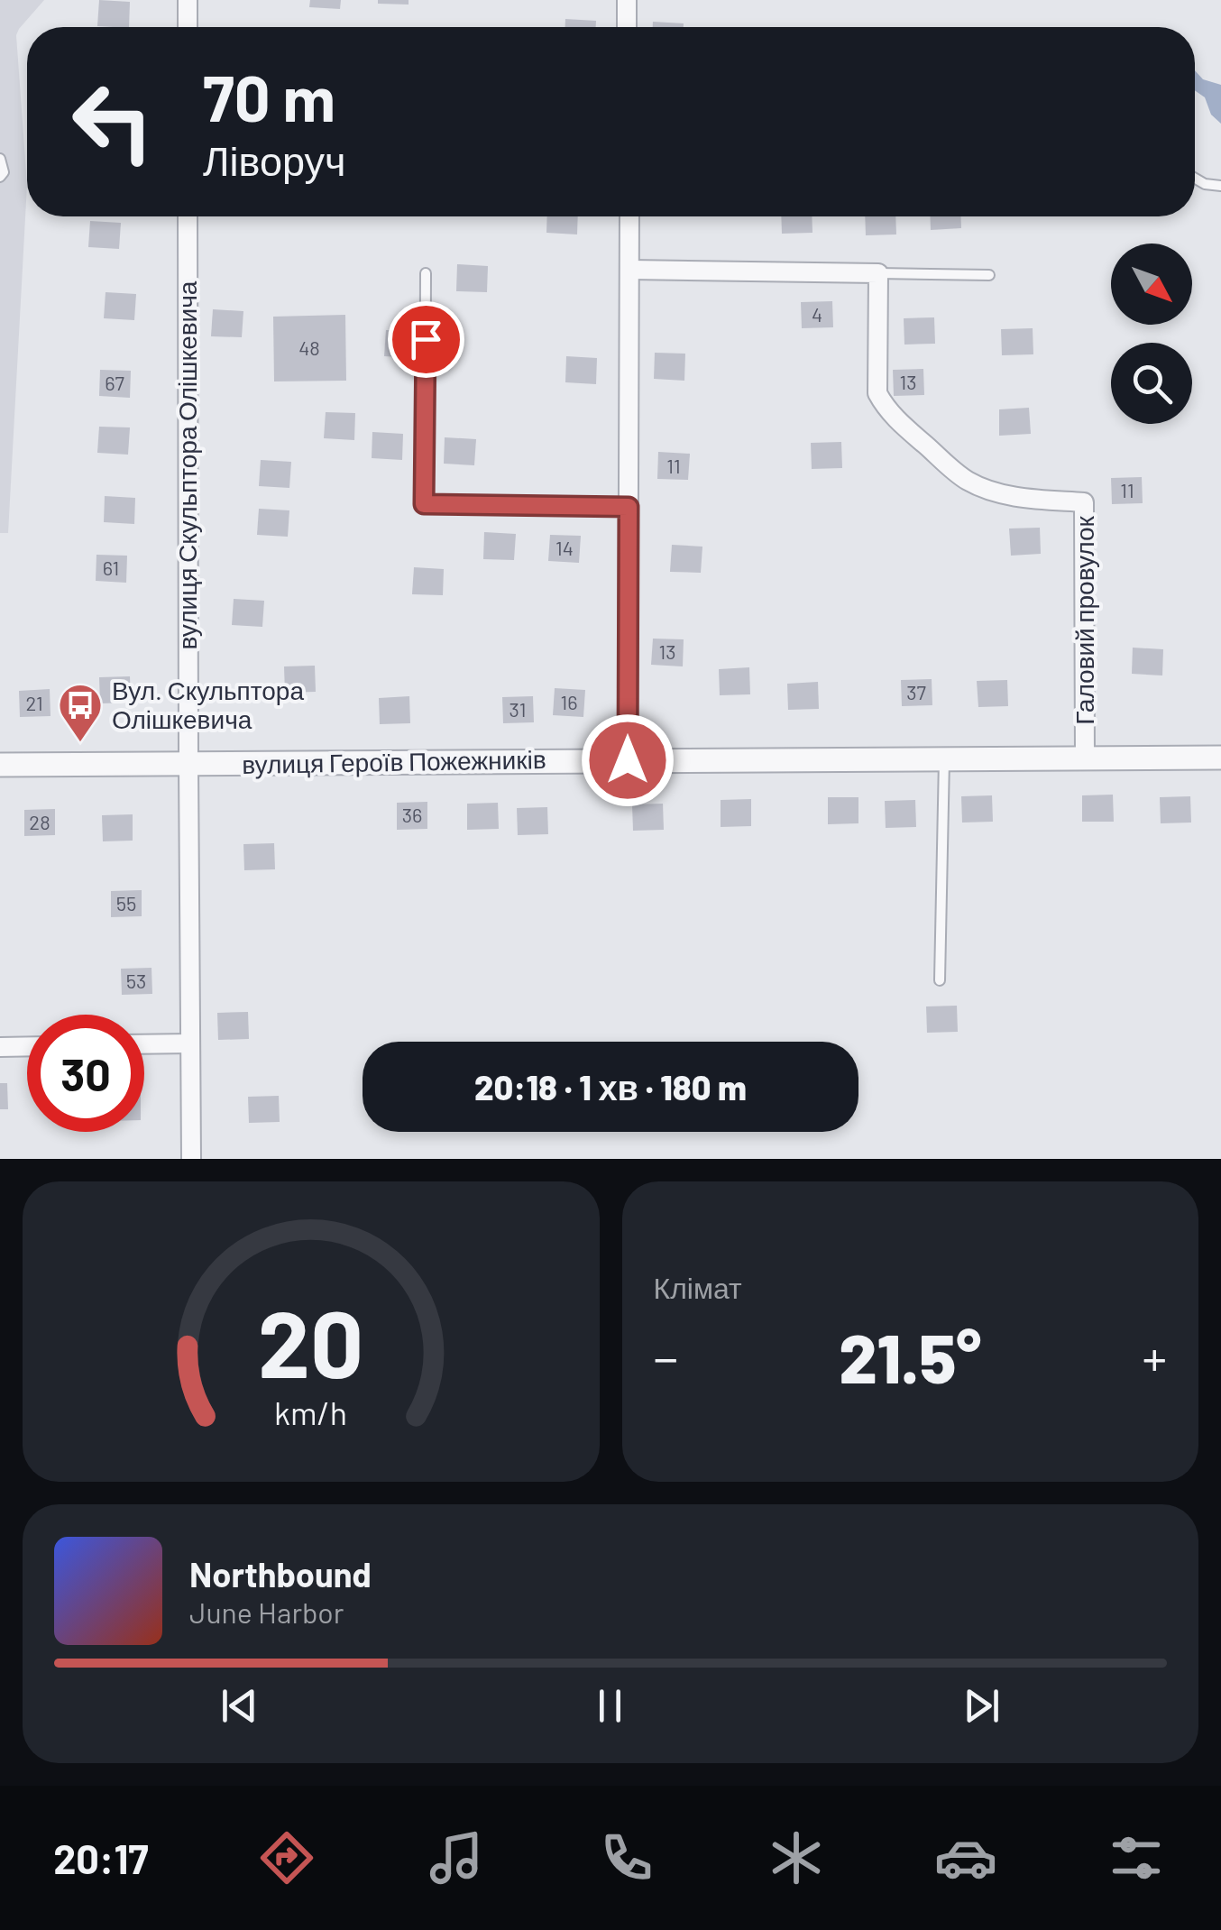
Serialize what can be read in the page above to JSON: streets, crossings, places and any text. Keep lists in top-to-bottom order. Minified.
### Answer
{"streets":{"street":["вулиця Скульптора Олішкевича","Галовий провулок","вулиця Героїв Пожежників"]},"crossings":[["вулиця Скульптора Олішкевича","вулиця Героїв Пожежників"],["Галовий провулок","вулиця Героїв Пожежників"]],"places":{"bus stop":["Вул. Скульптора Олішкевича"]},"house_numbers":["4","48","13","67","11","11","14","61","13","37","16","21","31","36","28","55","53"],"north":"bottom right","page":{"turn":["70 m","Ліворуч"],"limit":"30","trip":"20:18 · 1 хв · 180 m","tile":"Клімат","heat":["−","21.5°","+"],"song":["Northbound","June Harbor"],"tabs":"20:17","gauge":["20","km/h"]}}
